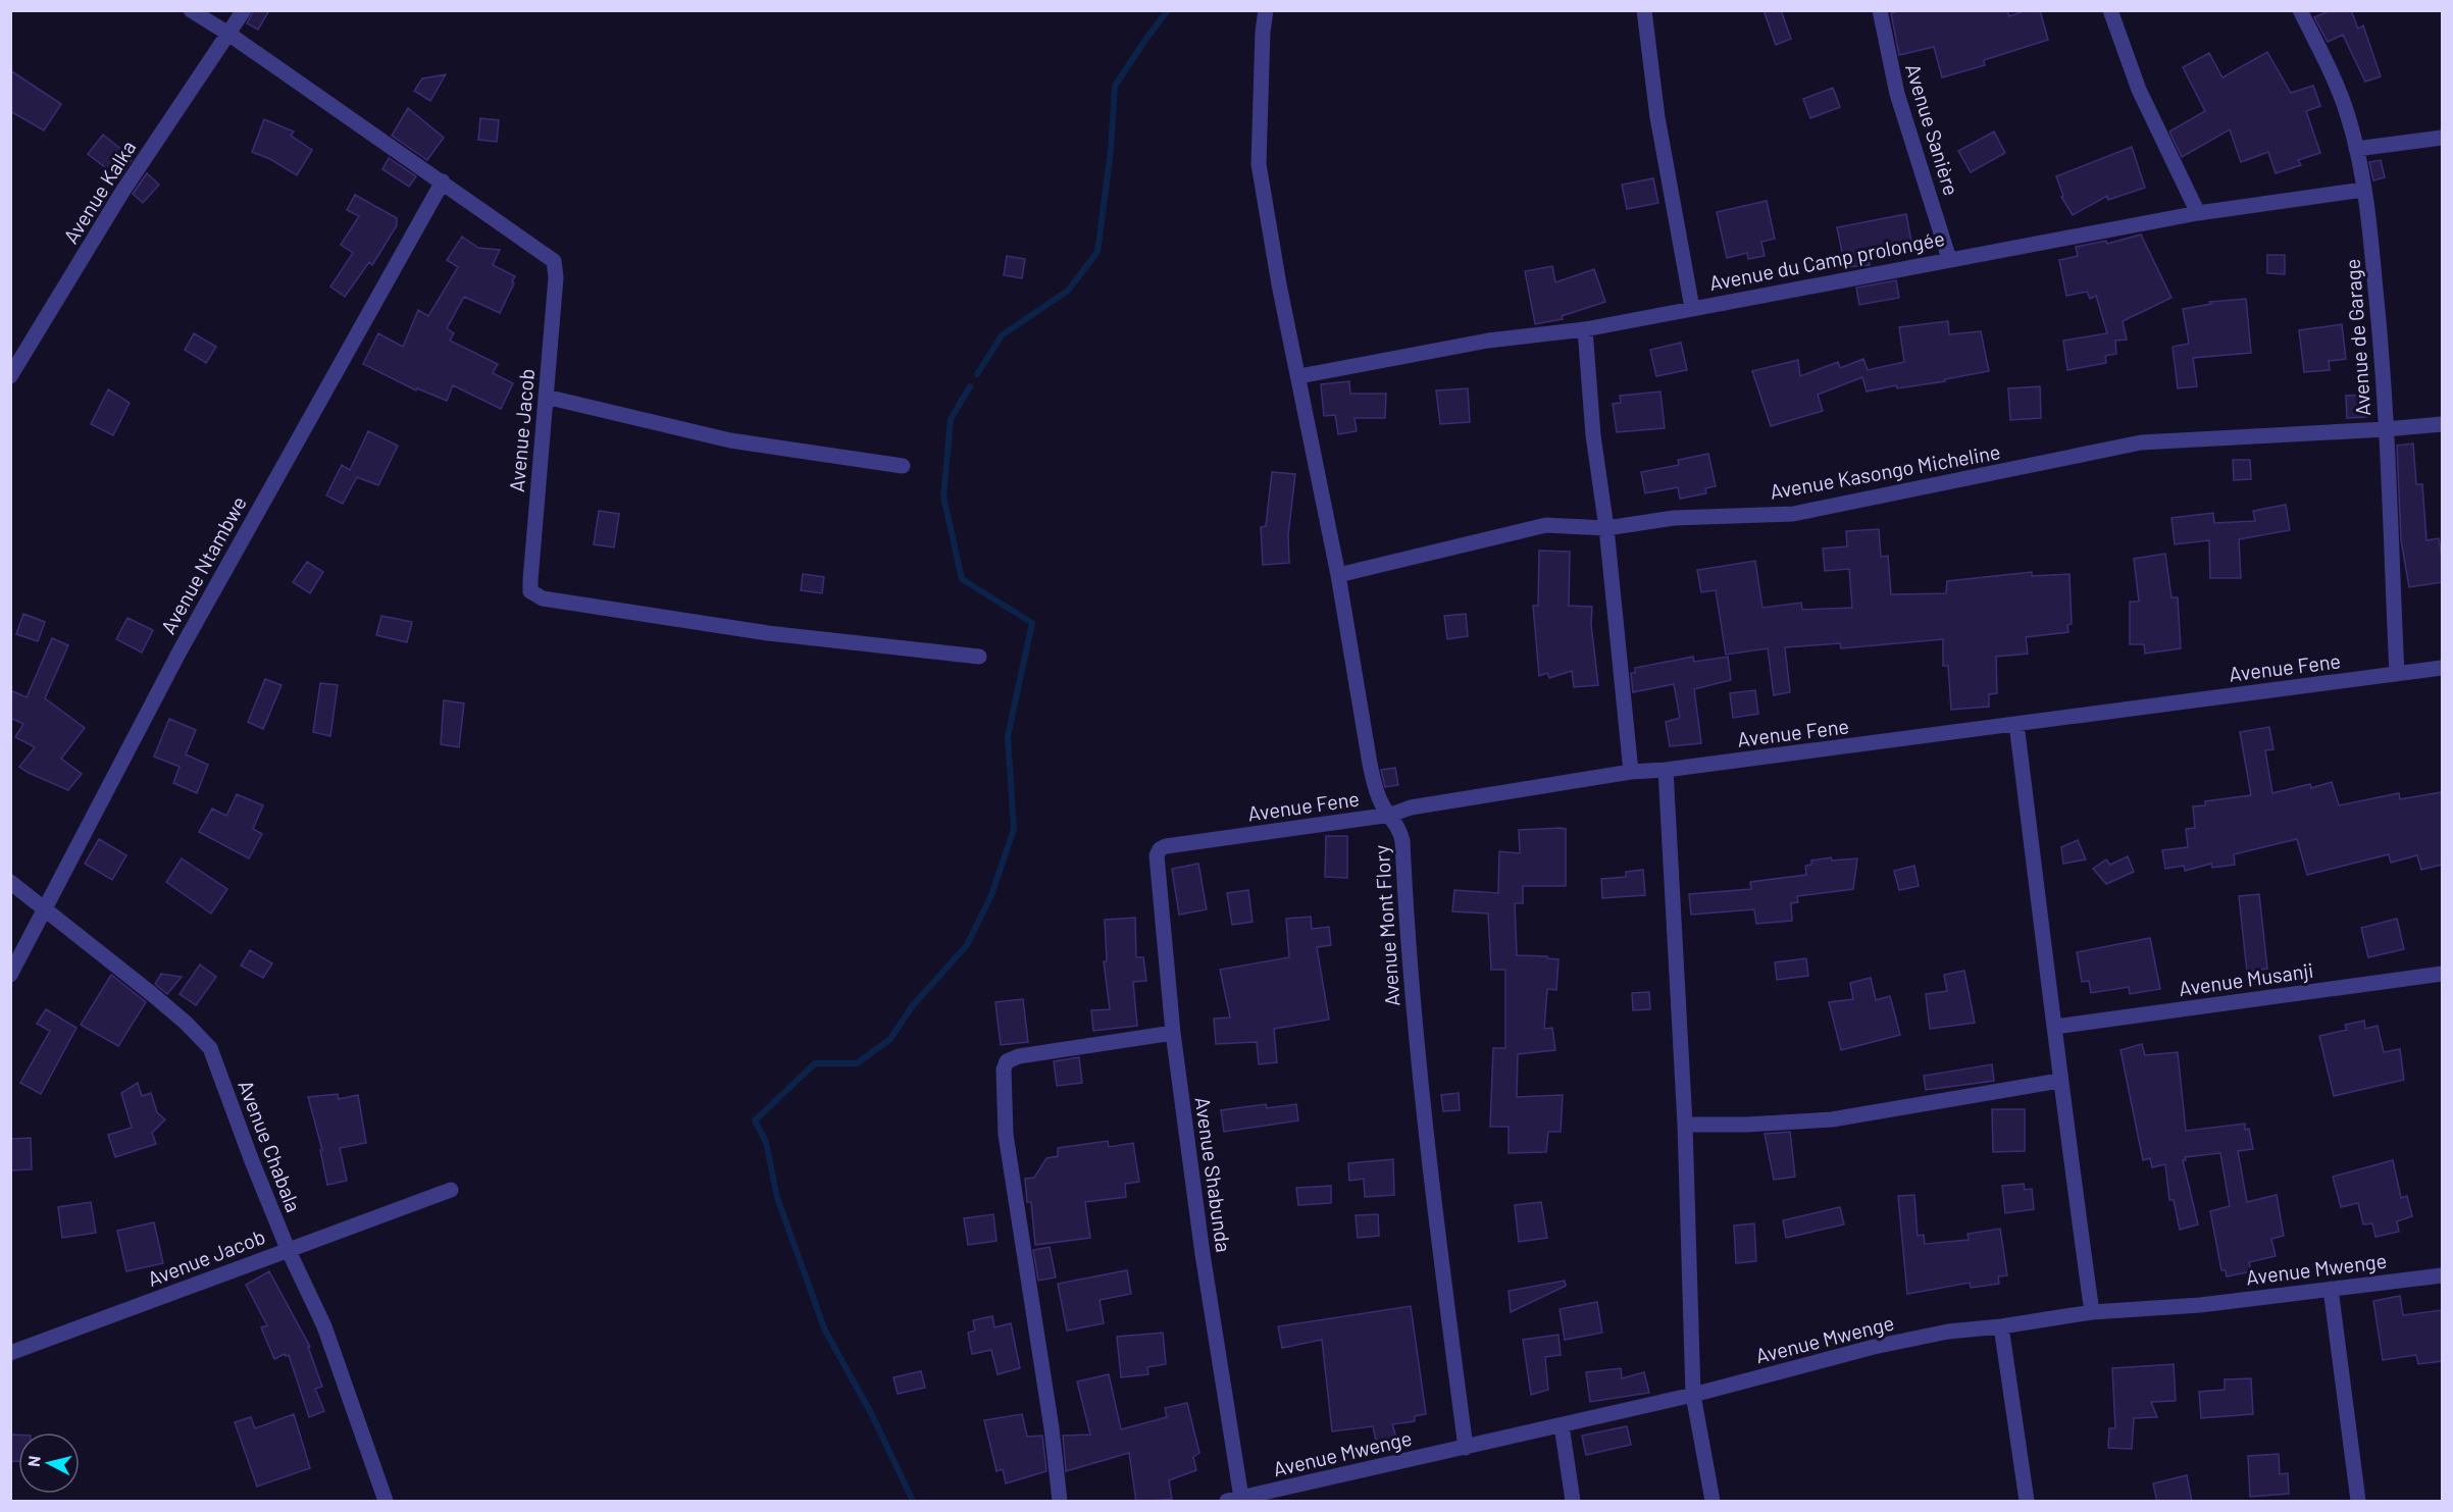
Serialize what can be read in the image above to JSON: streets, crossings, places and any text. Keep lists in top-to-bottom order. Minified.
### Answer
{"streets":{"street":["Avenue Sanière","Avenue Kalka","Avenue du Camp prolongée","Avenue de Garage","Avenue Jacob","Avenue Kasongo Micheline","Avenue Ntambwe","Avenue Fene","Avenue Mont Flory","Avenue Musanji","Avenue Chabala","Avenue Shabunda","Avenue Mwenge"]},"crossings":[["Avenue Sanière","Avenue du Camp prolongée"],["Avenue Kalka","Avenue Jacob"],["Avenue du Camp prolongée","Avenue de Garage"],["Avenue du Camp prolongée","Avenue Mont Flory"],["Avenue de Garage","Avenue Kasongo Micheline"],["Avenue de Garage","Avenue Fene"],["Avenue Jacob","Avenue Ntambwe"],["Avenue Jacob","Avenue Chabala"],["Avenue Kasongo Micheline","Avenue Mont Flory"],["Avenue Ntambwe","Avenue Chabala"],["Avenue Fene","Avenue Mont Flory"],["Avenue Fene","Avenue Shabunda"],["Avenue Mont Flory","Avenue Mwenge"],["Avenue Shabunda","Avenue Mwenge"]],"north":"left"}
